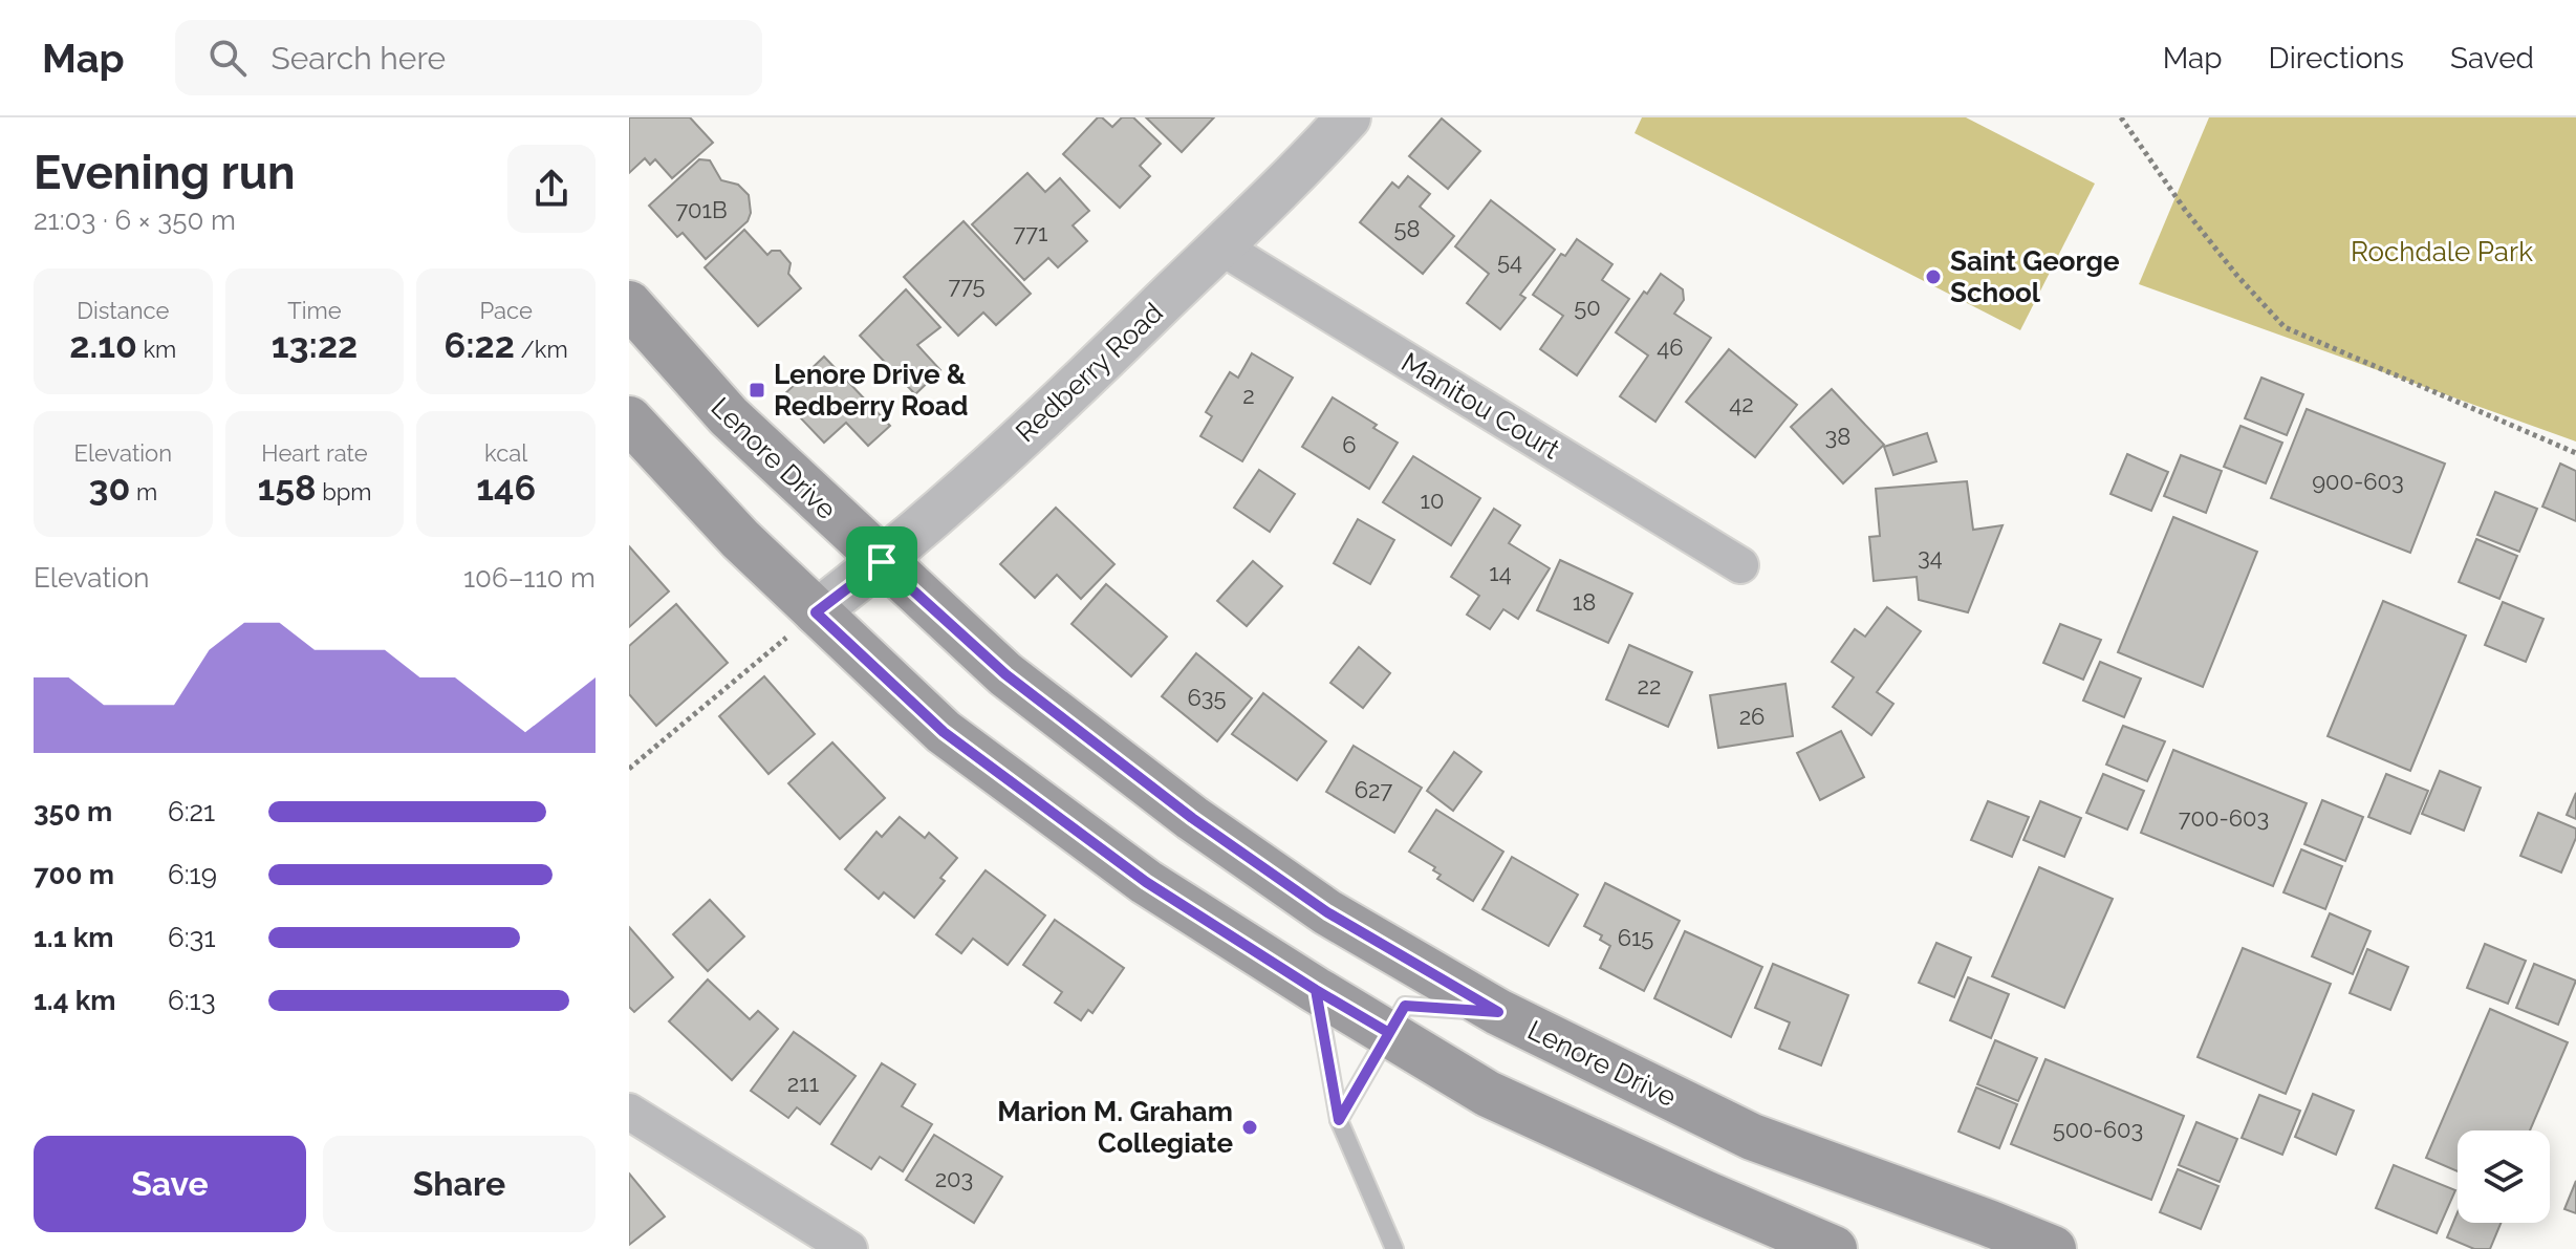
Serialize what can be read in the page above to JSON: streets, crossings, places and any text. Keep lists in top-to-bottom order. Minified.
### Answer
{"streets":{"main road":["Lenore Drive"],"street":["Redberry Road","Manitou Court"]},"crossings":[["Redberry Road","Manitou Court"],["Redberry Road","Lenore Drive"]],"parks":["Rochdale Park"],"places":{"other":["Saint George School","Marion M. Graham Collegiate"],"transit":["Lenore Drive & Redberry Road"]},"house_numbers":["701B","58","771","54","775","50","46","2","42","38","6","900-603","10","34","14","18","22","635","26","627","700-603","615","211","500-603","203"],"page":{"header":"Map","search":"Search here","nav":["Map","Directions","Saved"],"heading":["Evening run","21:03 · 6 × 350 m"],"stats":[["Distance","2.10 km"],["Time","13:22"],["Pace","6:22 /km"],["Elevation","30 m"],["Heart rate","158 bpm"],["kcal","146"]],"chart":["Elevation","106–110 m"],"list":[{"name":"350 m","note":"6:21"},{"name":"700 m","note":"6:19"},{"name":"1.1 km","note":"6:31"},{"name":"1.4 km","note":"6:13"}],"buttons":["Save","Share"]}}
